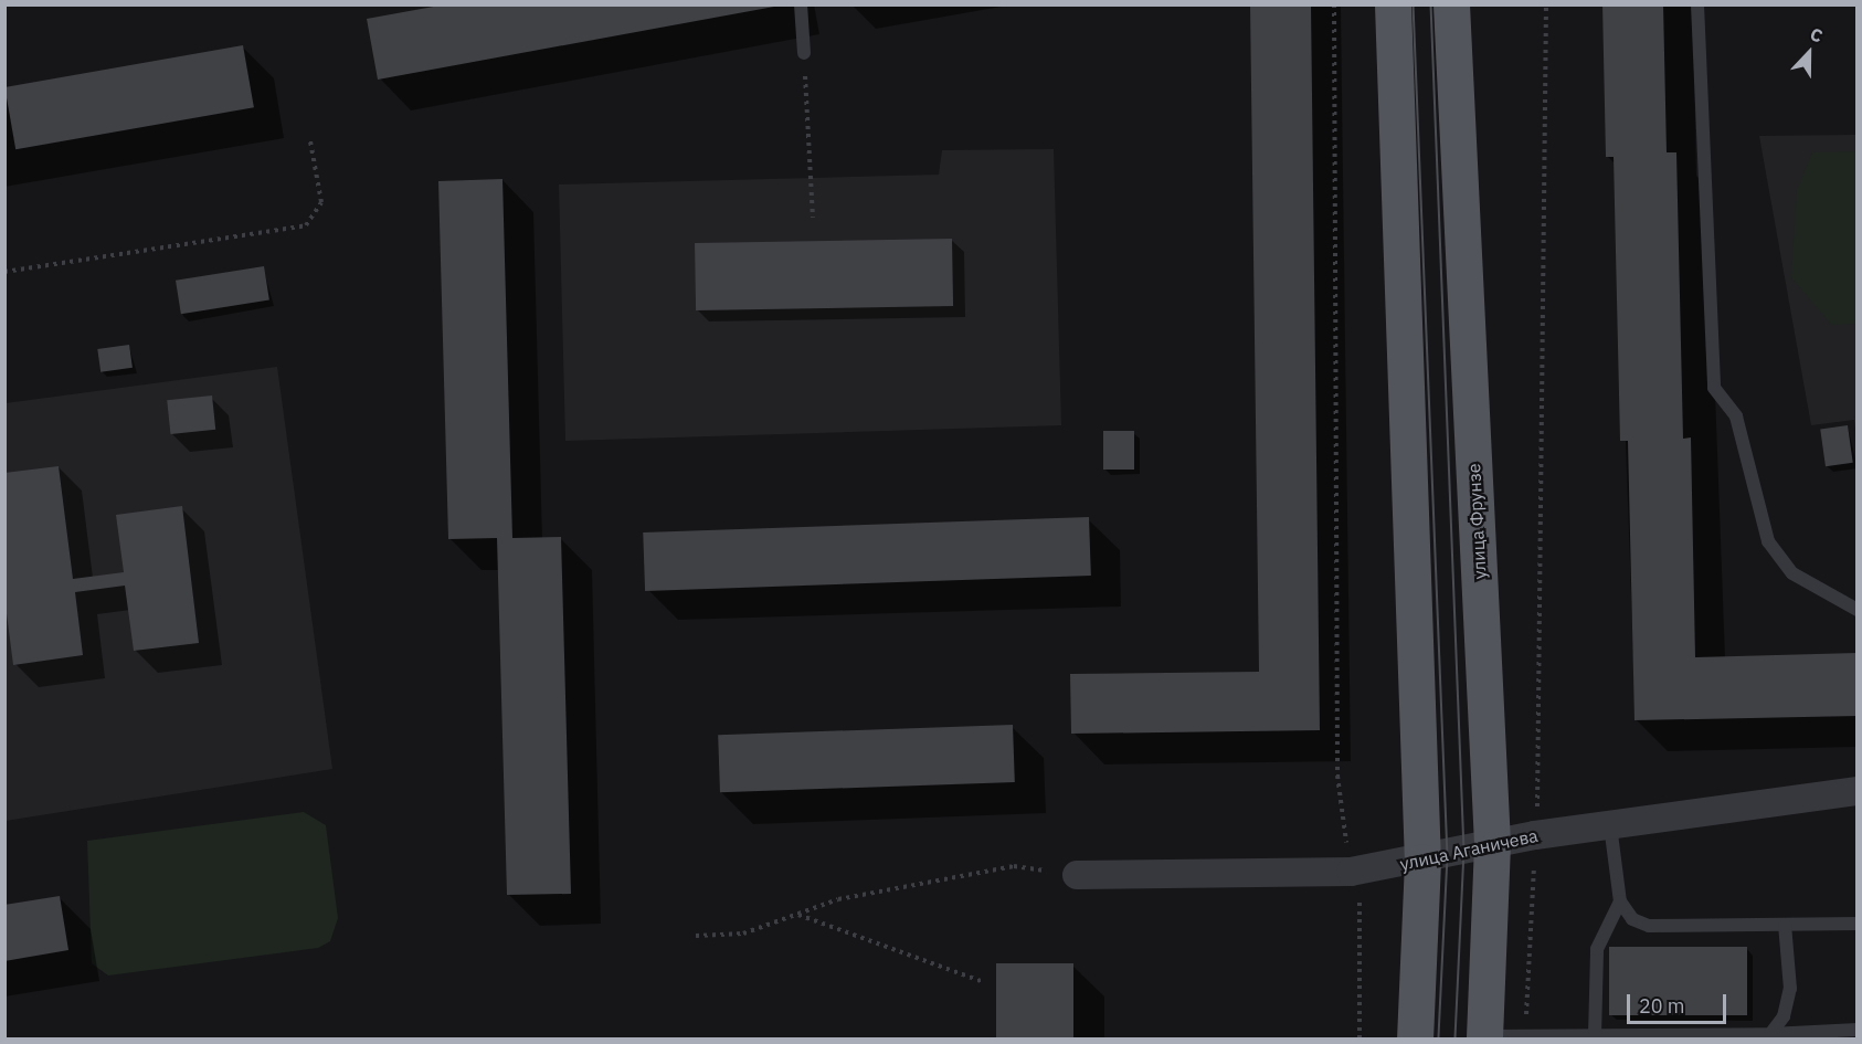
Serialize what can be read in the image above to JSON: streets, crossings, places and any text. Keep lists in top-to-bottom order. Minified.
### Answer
{"streets":{"main road":["улица Фрунзе"],"street":["улица Аганичева"]},"crossings":[["улица Фрунзе","улица Аганичева"]],"scale_bar":"20 m","north":"top"}
